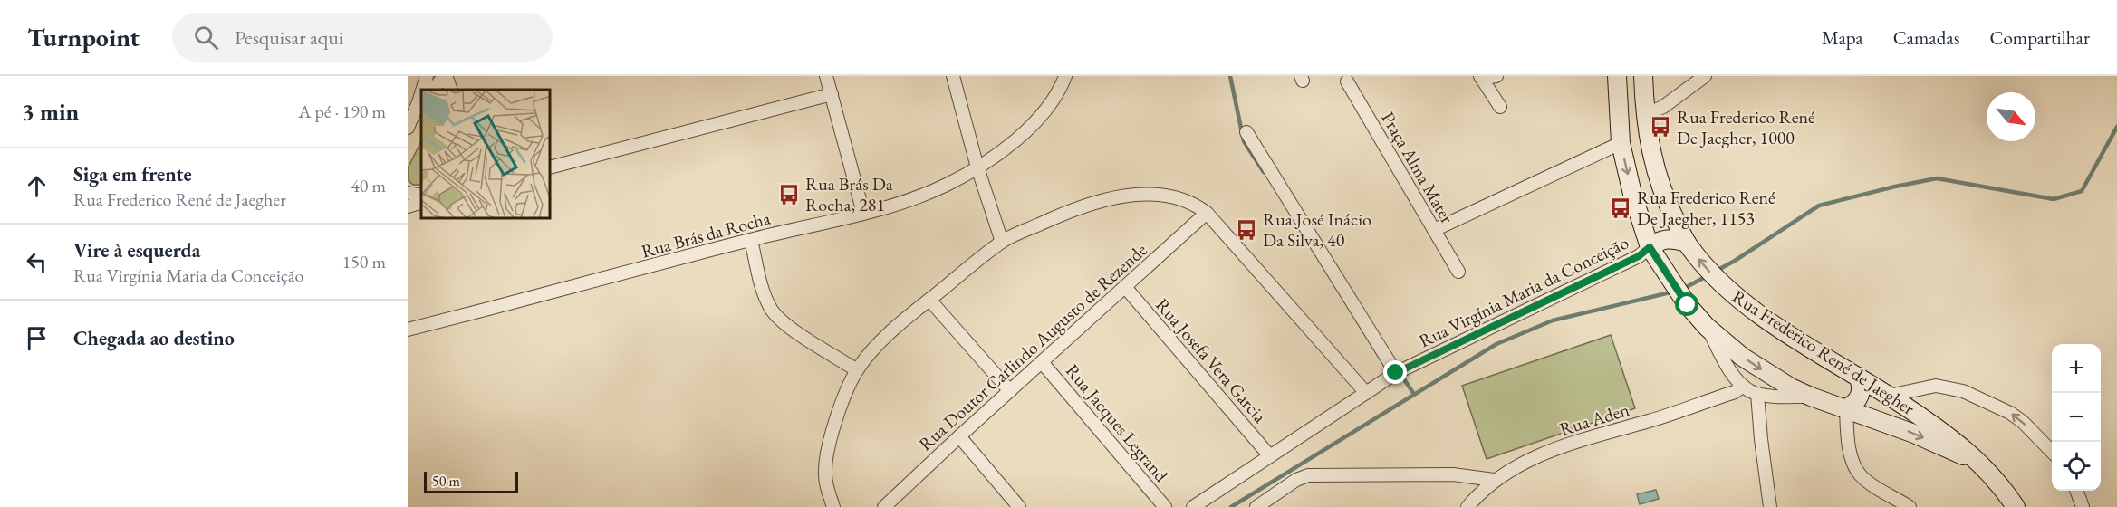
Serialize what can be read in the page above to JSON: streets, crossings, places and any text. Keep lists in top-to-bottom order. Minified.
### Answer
{"streets":{"main road":["Rua Frederico René de Jaegher"],"street":["Praça Alma Mater","Rua Brás da Rocha","Rua Virgínia Maria da Conceição","Rua Doutor Carlindo Augusto de Rezende","Rua Josefa Vera Garcia","Rua Aden","Rua Jacques Legrand"]},"crossings":[["Rua Virgínia Maria da Conceição","Rua Frederico René de Jaegher"],["Rua Virgínia Maria da Conceição","Rua Josefa Vera Garcia"],["Rua Doutor Carlindo Augusto de Rezende","Rua Josefa Vera Garcia"],["Rua Doutor Carlindo Augusto de Rezende","Rua Jacques Legrand"],["Rua Frederico René de Jaegher","Rua Aden"]],"places":{"bus stop":["Rua Frederico René De Jaegher, 1000","Rua Brás Da Rocha, 281","Rua Frederico René De Jaegher, 1153","Rua José Inácio Da Silva, 40"]},"scale_bar":"50 m","north":"bottom right","page":{"header":"Turnpoint","search":"Pesquisar aqui","nav":["Mapa","Camadas","Compartilhar"],"heading":["3 min","A pé · 190 m"],"list":[["Siga em frente","Rua Frederico René de Jaegher","40 m"],["Vire à esquerda","Rua Virgínia Maria da Conceição","150 m"],"Chegada ao destino"],"map_buttons":["+","−"],"scale":"50 m"}}
